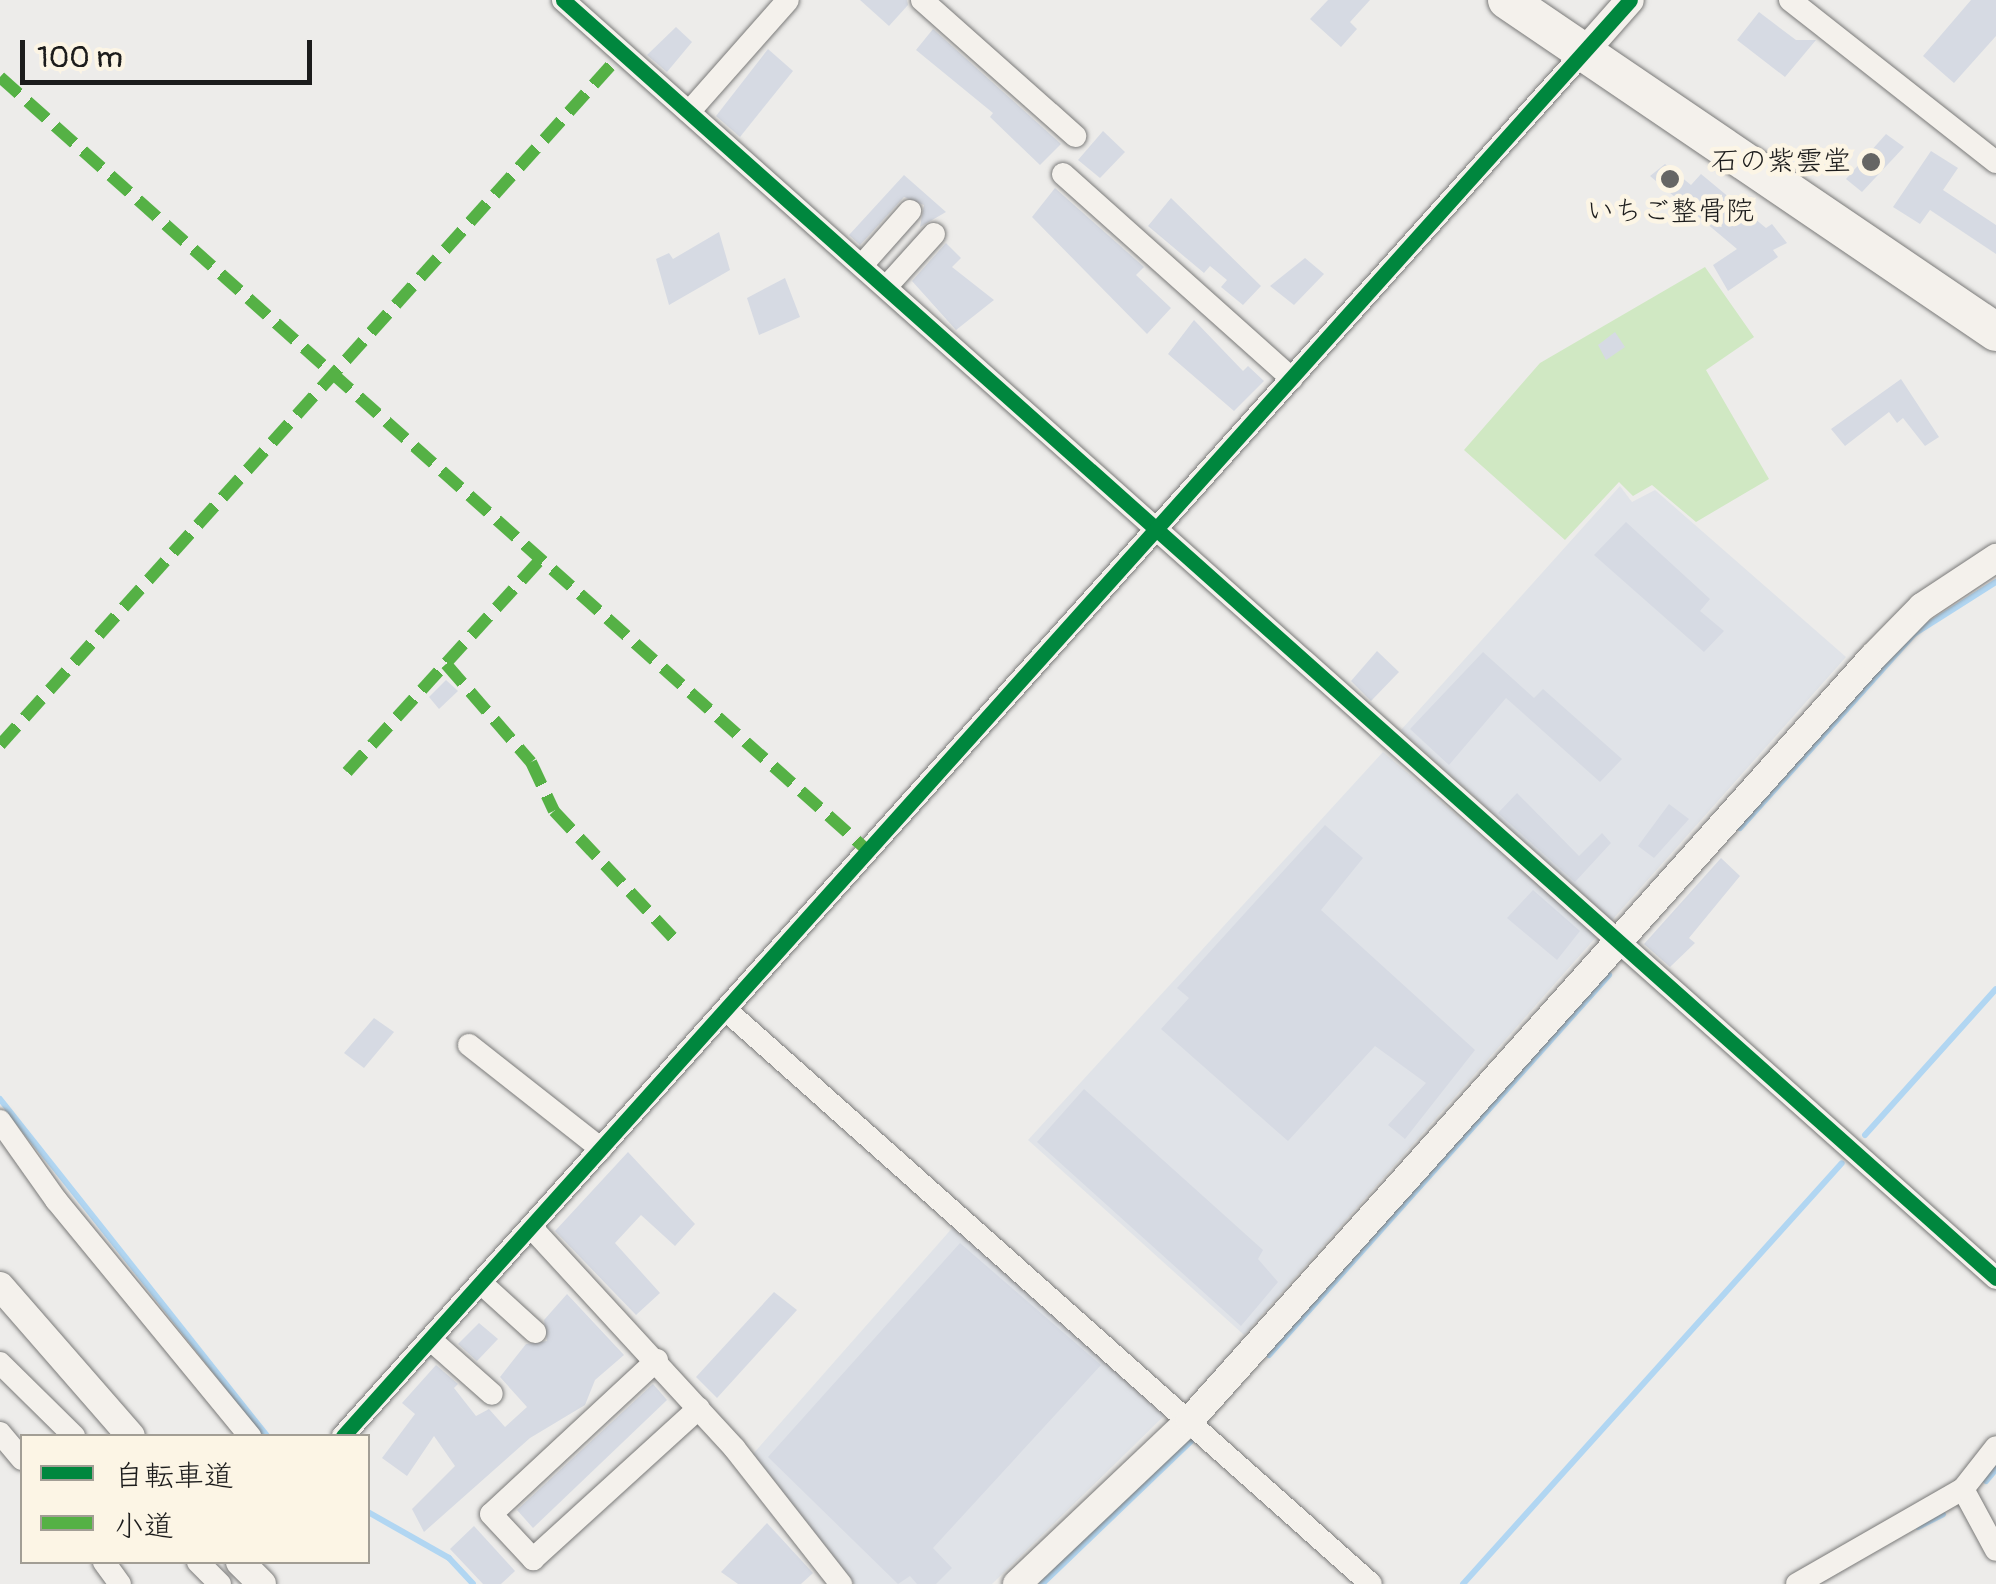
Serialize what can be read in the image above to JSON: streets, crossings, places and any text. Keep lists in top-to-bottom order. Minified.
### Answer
{"places":["石の紫雲堂","いちご整骨院"],"legend":["自転車道","小道"],"scale_bar":"100 m"}
